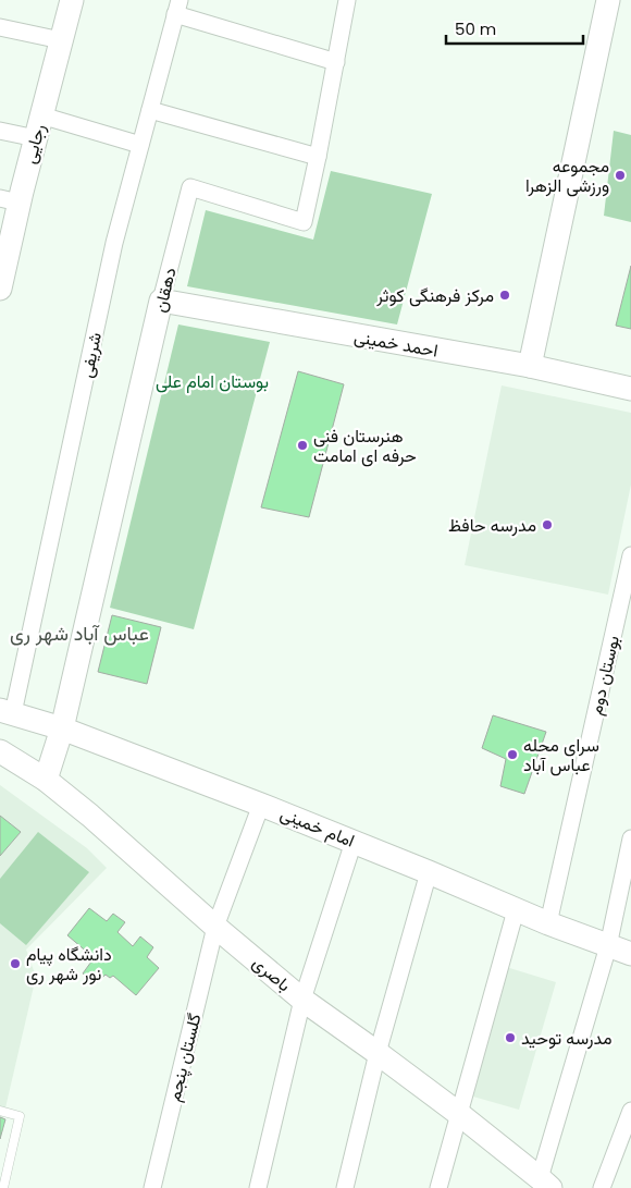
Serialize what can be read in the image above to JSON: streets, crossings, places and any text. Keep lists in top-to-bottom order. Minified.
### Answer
{"streets":{"street":["رجایی","دهقان","احمد خمینی","شریفی","بوستان دوم","امام خمینی","باصری","گلستان پنجم"]},"crossings":[["دهقان","احمد خمینی"],["دهقان","امام خمینی"],["دهقان","باصری"],["شریفی","امام خمینی"],["بوستان دوم","امام خمینی"],["امام خمینی","گلستان پنجم"],["باصری","گلستان پنجم"]],"districts":["عباس آباد شهر ری"],"parks":["بوستان امام علی"],"places":["مجموعه ورزشی الزهرا","مرکز فرهنگی کوثر","هنرستان فنی حرفه ای امامت","مدرسه حافظ","سرای محله عباس آباد","دانشگاه پیام نور شهر ری","مدرسه توحید"],"scale_bar":"50 m"}
